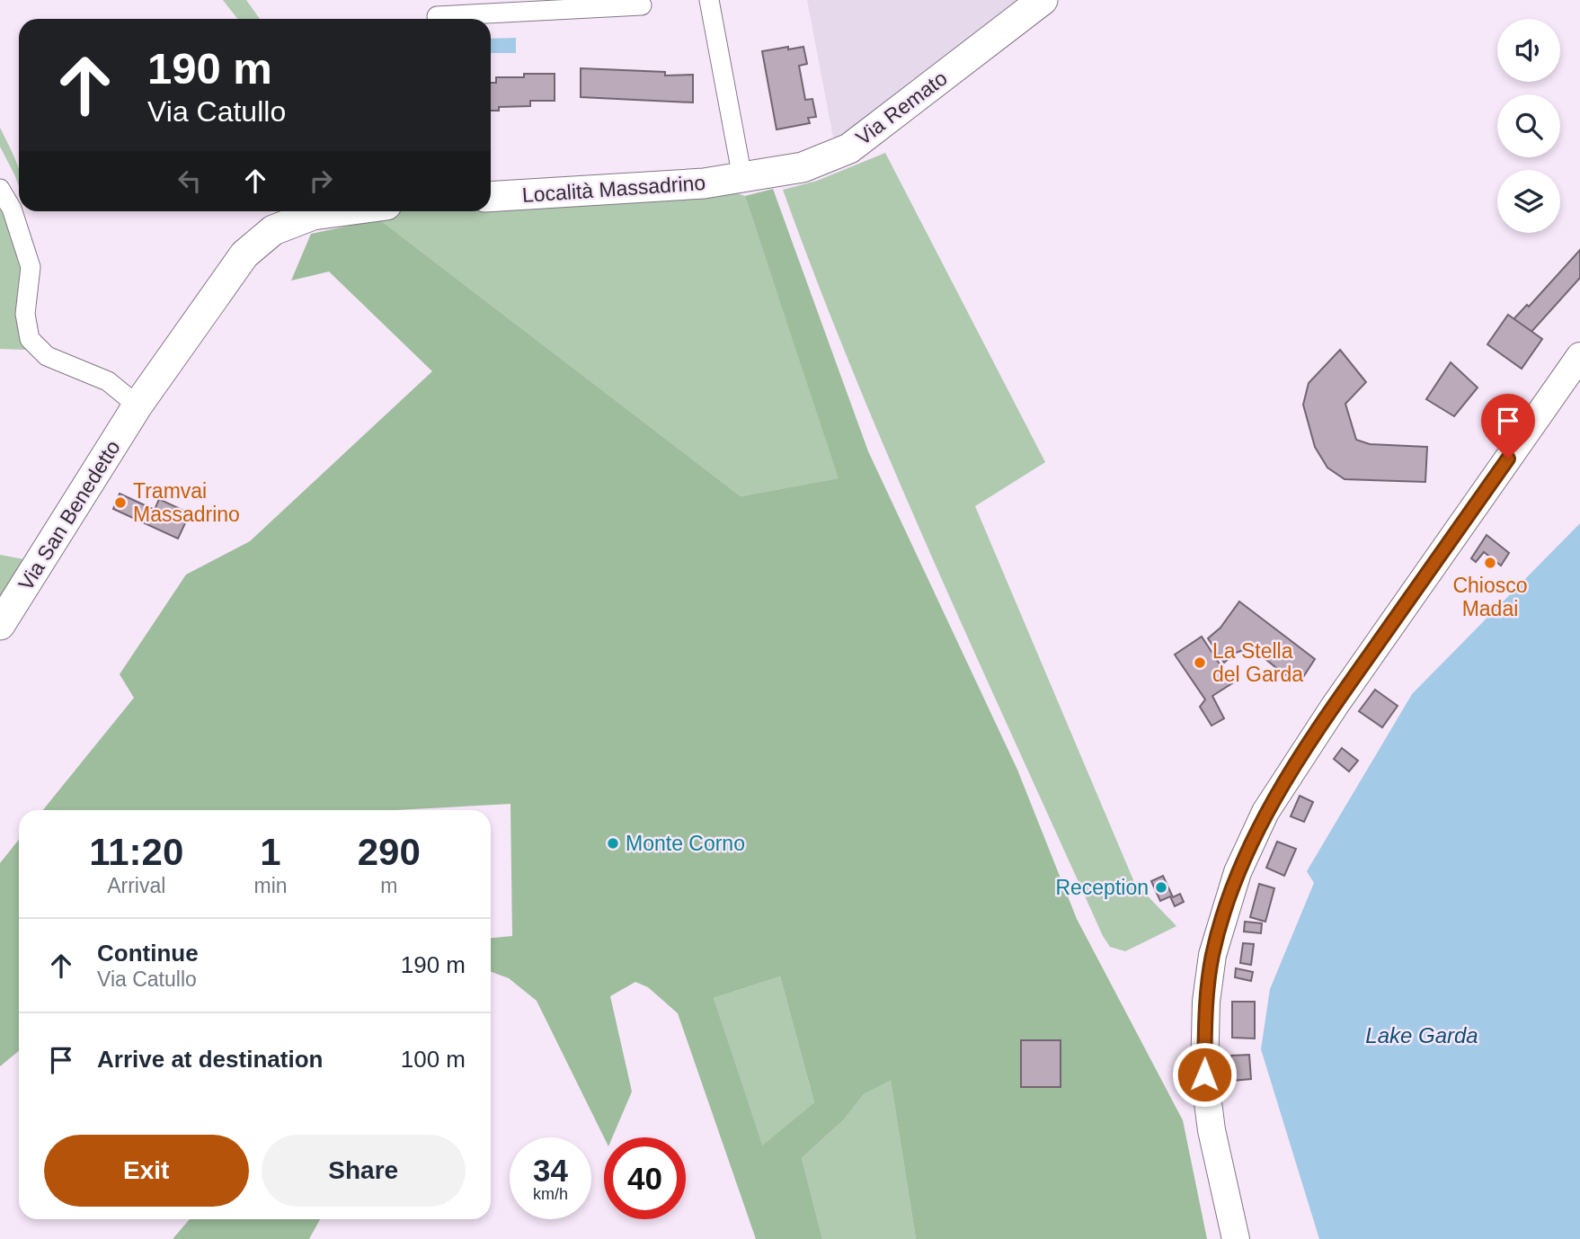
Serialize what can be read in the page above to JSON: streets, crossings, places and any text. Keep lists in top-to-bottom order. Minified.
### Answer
{"streets":{"main road":["Via Remato","Località Massadrino","Via San Benedetto"]},"crossings":[["Via Remato","Località Massadrino"]],"water":["Lake Garda"],"places":["Tramvai Massadrino","Chiosco Madai","La Stella del Garda","Monte Corno","Reception"],"page":{"turn":["190 m","Via Catullo"],"eta":["11:20","Arrival","1","min","290","m"],"list":[{"name":"Continue","note":"Via Catullo","value":"190 m"},{"name":"Arrive at destination","value":"100 m"}],"buttons":["Exit","Share"],"speed":"34 km/h","limit":"40"}}
